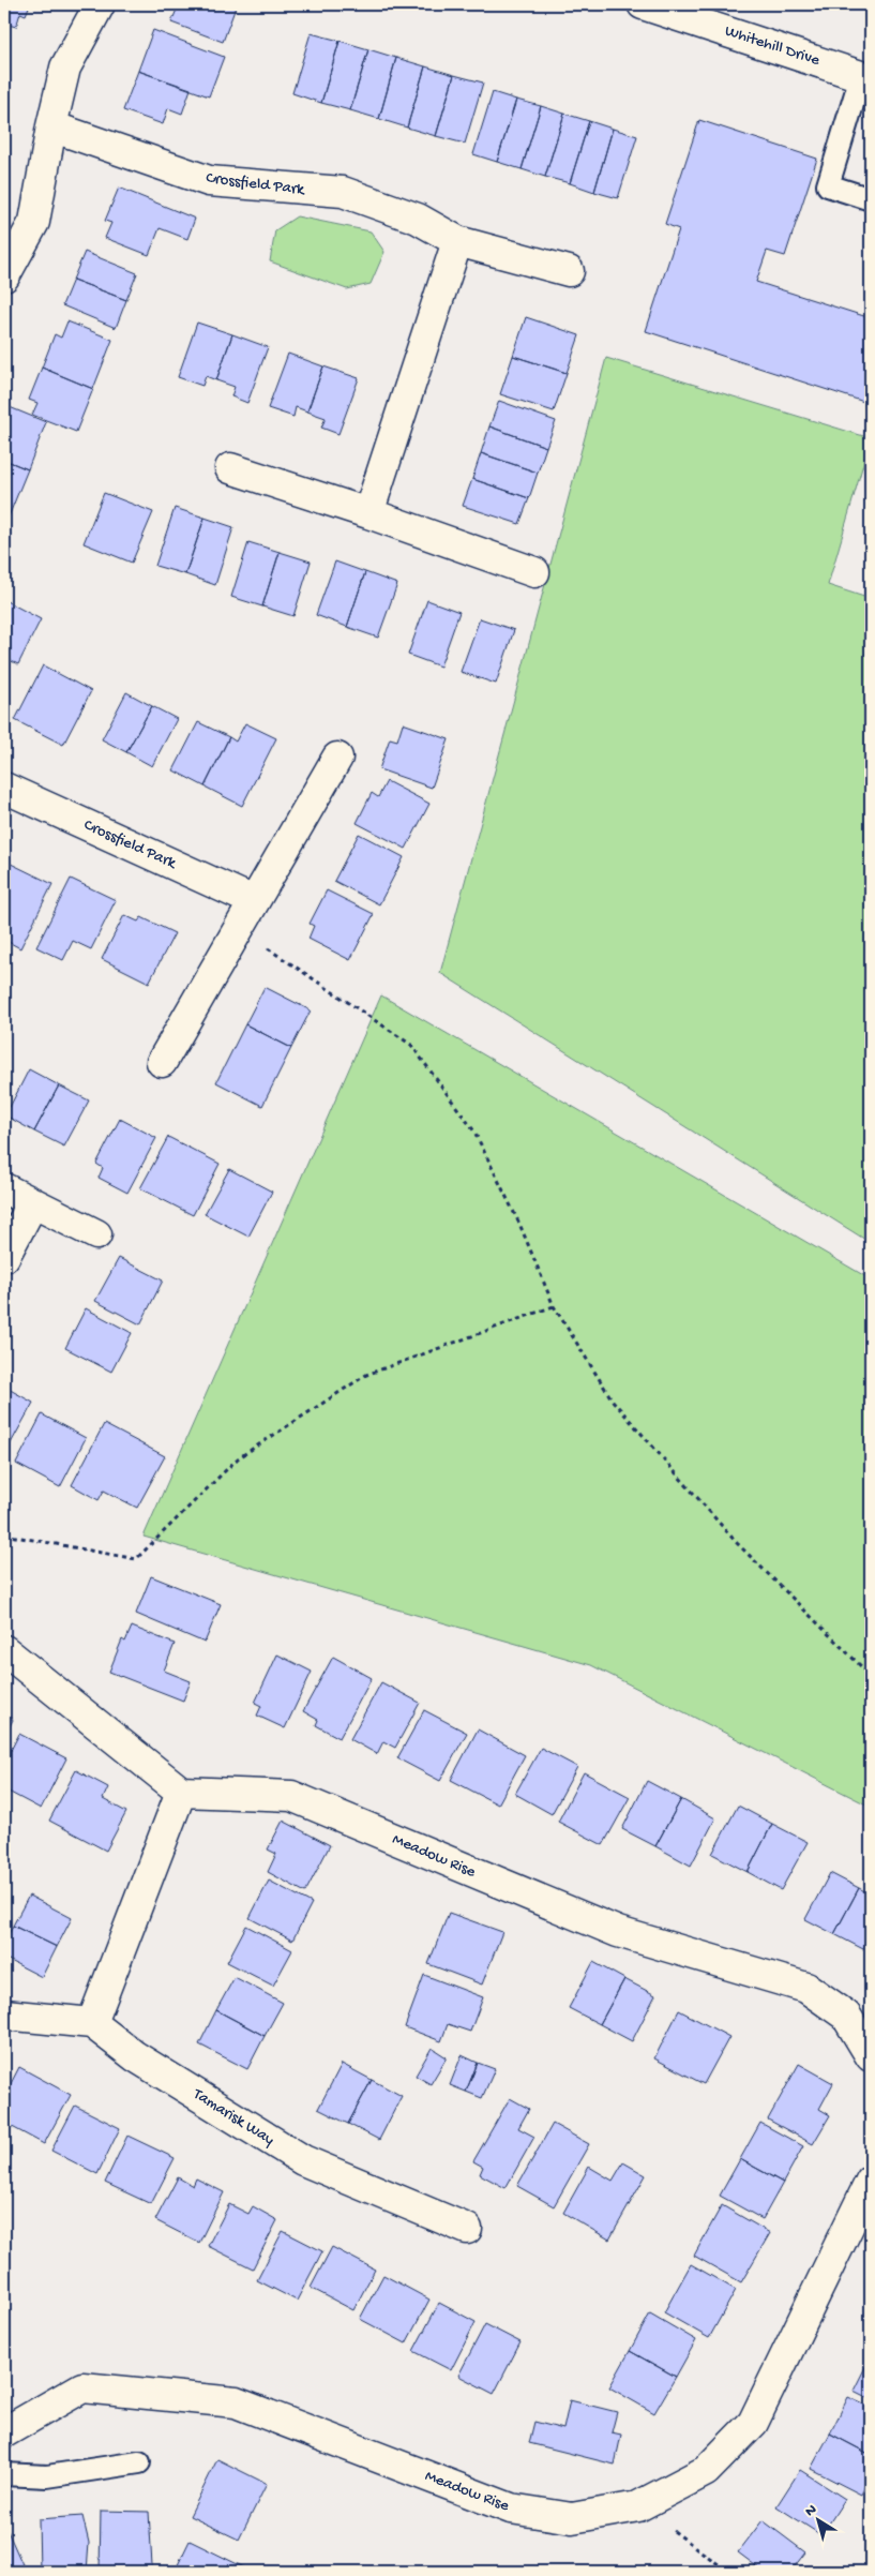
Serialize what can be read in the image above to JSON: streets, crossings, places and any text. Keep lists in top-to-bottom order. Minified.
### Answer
{"streets":{"street":["Whitehill Drive","Crossfield Park","Meadow Rise","Tamarisk Way"]},"north":"top left"}
